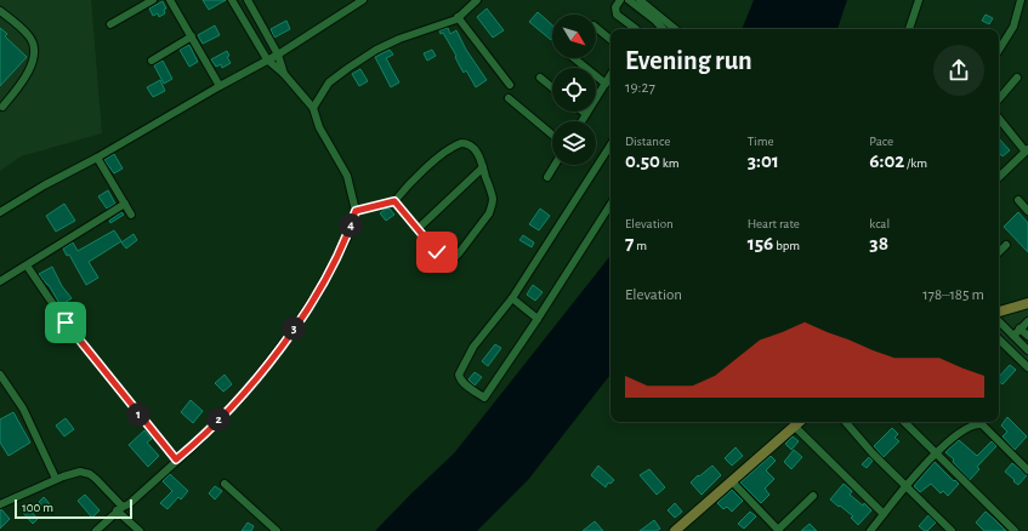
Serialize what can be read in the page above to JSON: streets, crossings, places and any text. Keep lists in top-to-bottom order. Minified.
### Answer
{"scale_bar":"100 m","north":"bottom right","page":{"heading":["Evening run","19:27"],"stats":[["Distance","0.50 km"],["Time","3:01"],["Pace","6:02 /km"],["Elevation","7 m"],["Heart rate","156 bpm"],["kcal","38"]],"pins":["4","3","1","2"],"chart":["Elevation","178–185 m"],"scale":"100 m"}}
